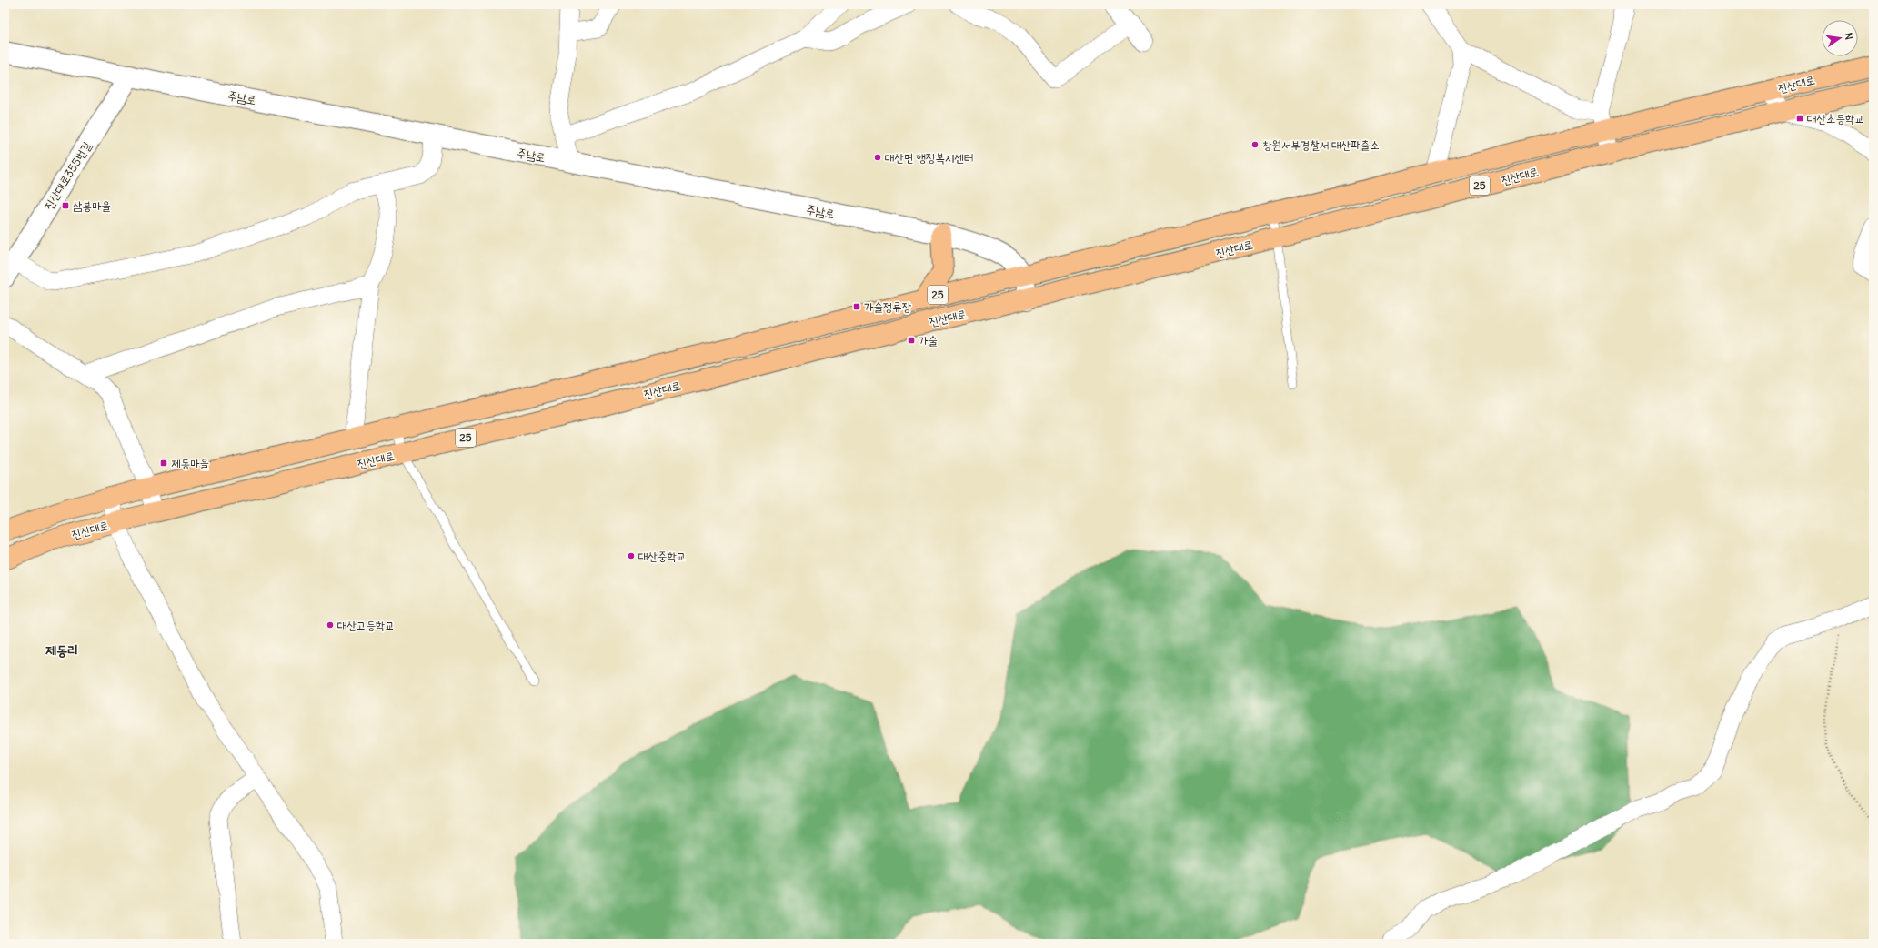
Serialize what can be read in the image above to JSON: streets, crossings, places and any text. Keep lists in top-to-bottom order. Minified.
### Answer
{"streets":{"main road":["진산대로","25"],"street":["주남로","진산대로355번길"]},"crossings":[["진산대로","주남로"],["주남로","진산대로355번길"]],"districts":["제동리"],"places":{"transit":["대산초등학교","삼봉마을","가술정류장","가술","제동마을"],"other":["창원서부경찰서 대산파출소","대산면 행정복지센터","대산중학교","대산고등학교"]},"north":"right"}
